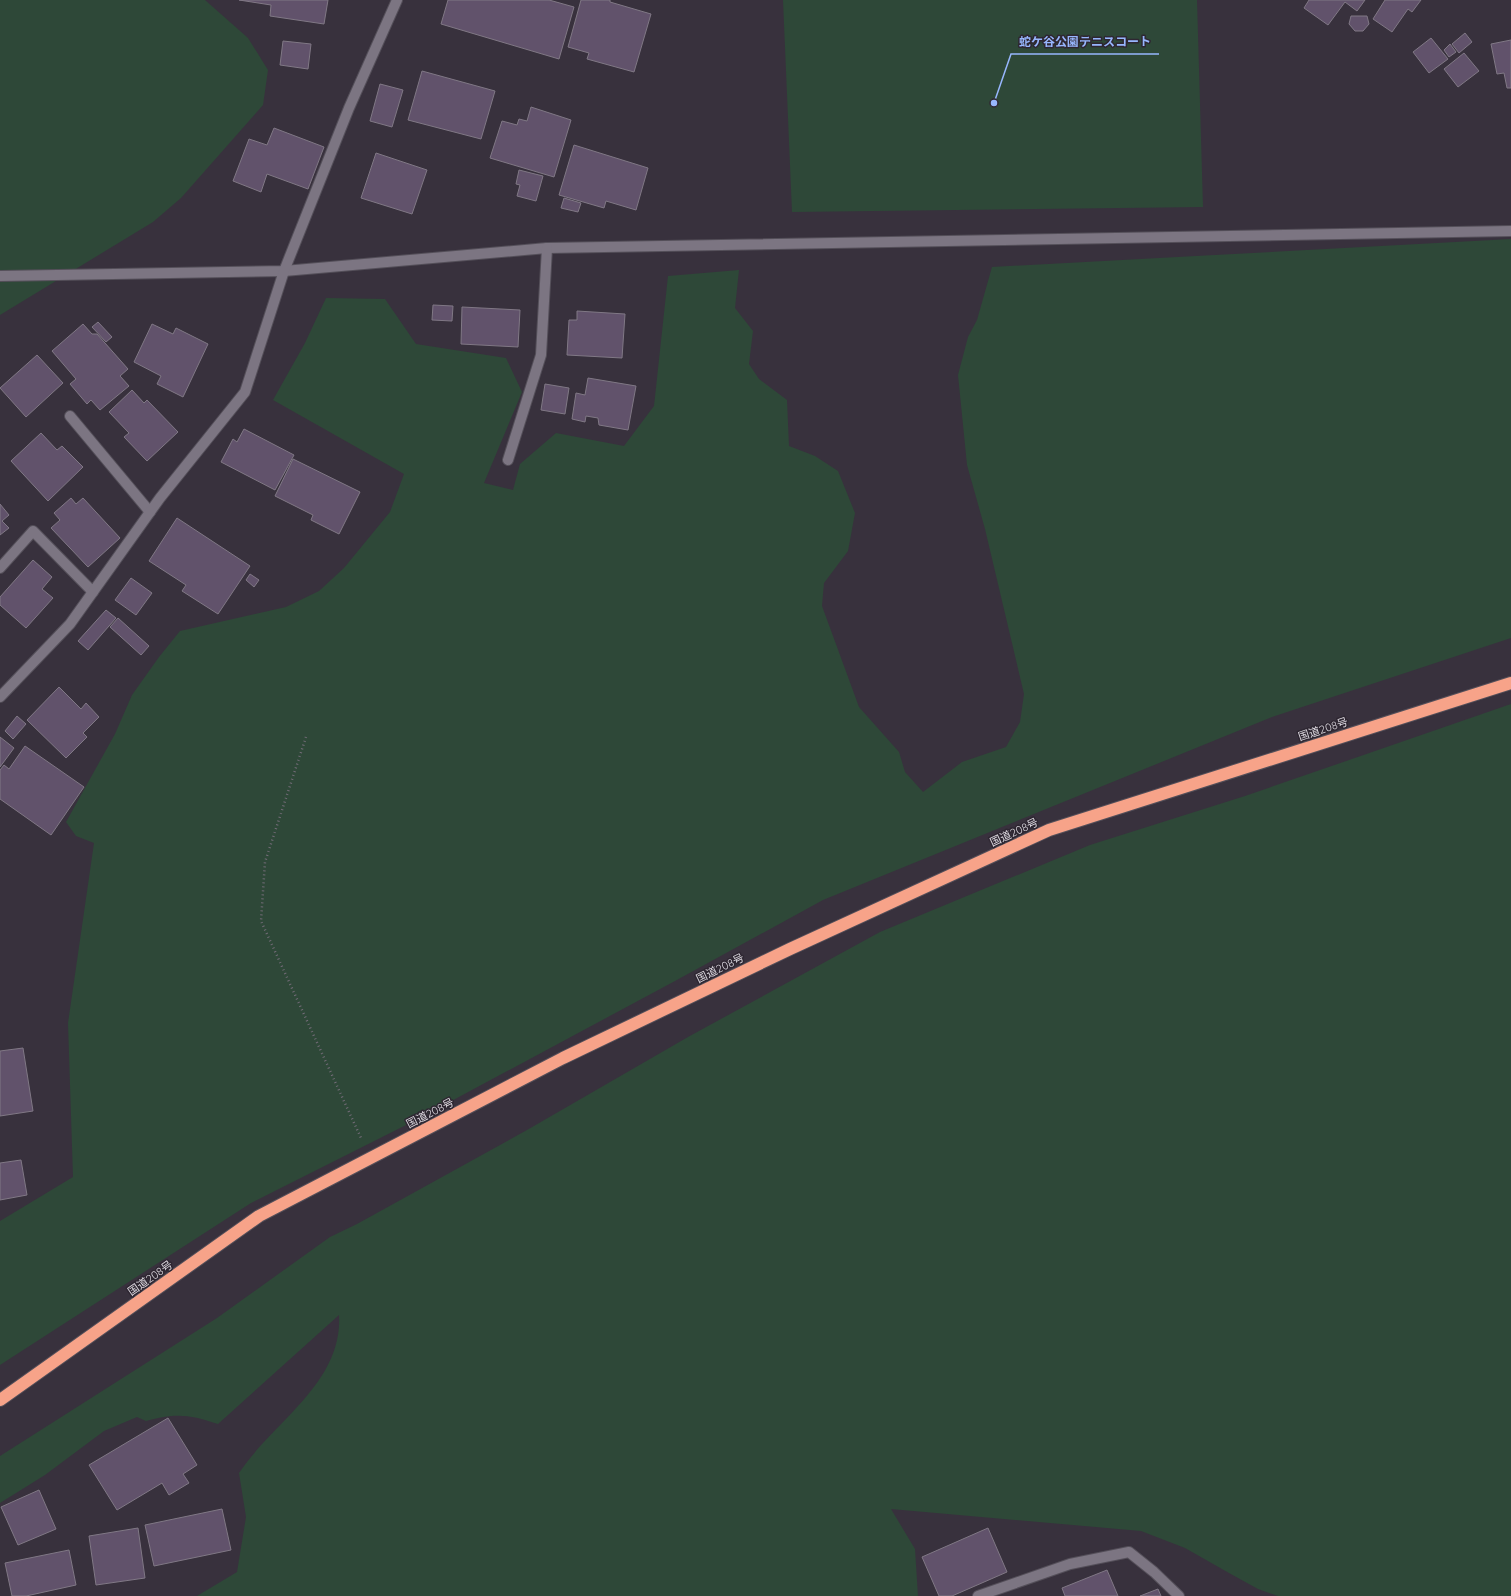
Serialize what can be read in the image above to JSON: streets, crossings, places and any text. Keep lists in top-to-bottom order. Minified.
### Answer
{"streets":{"highway":["国道208号"]},"places":["蛇ケ谷公園テニスコート"]}
